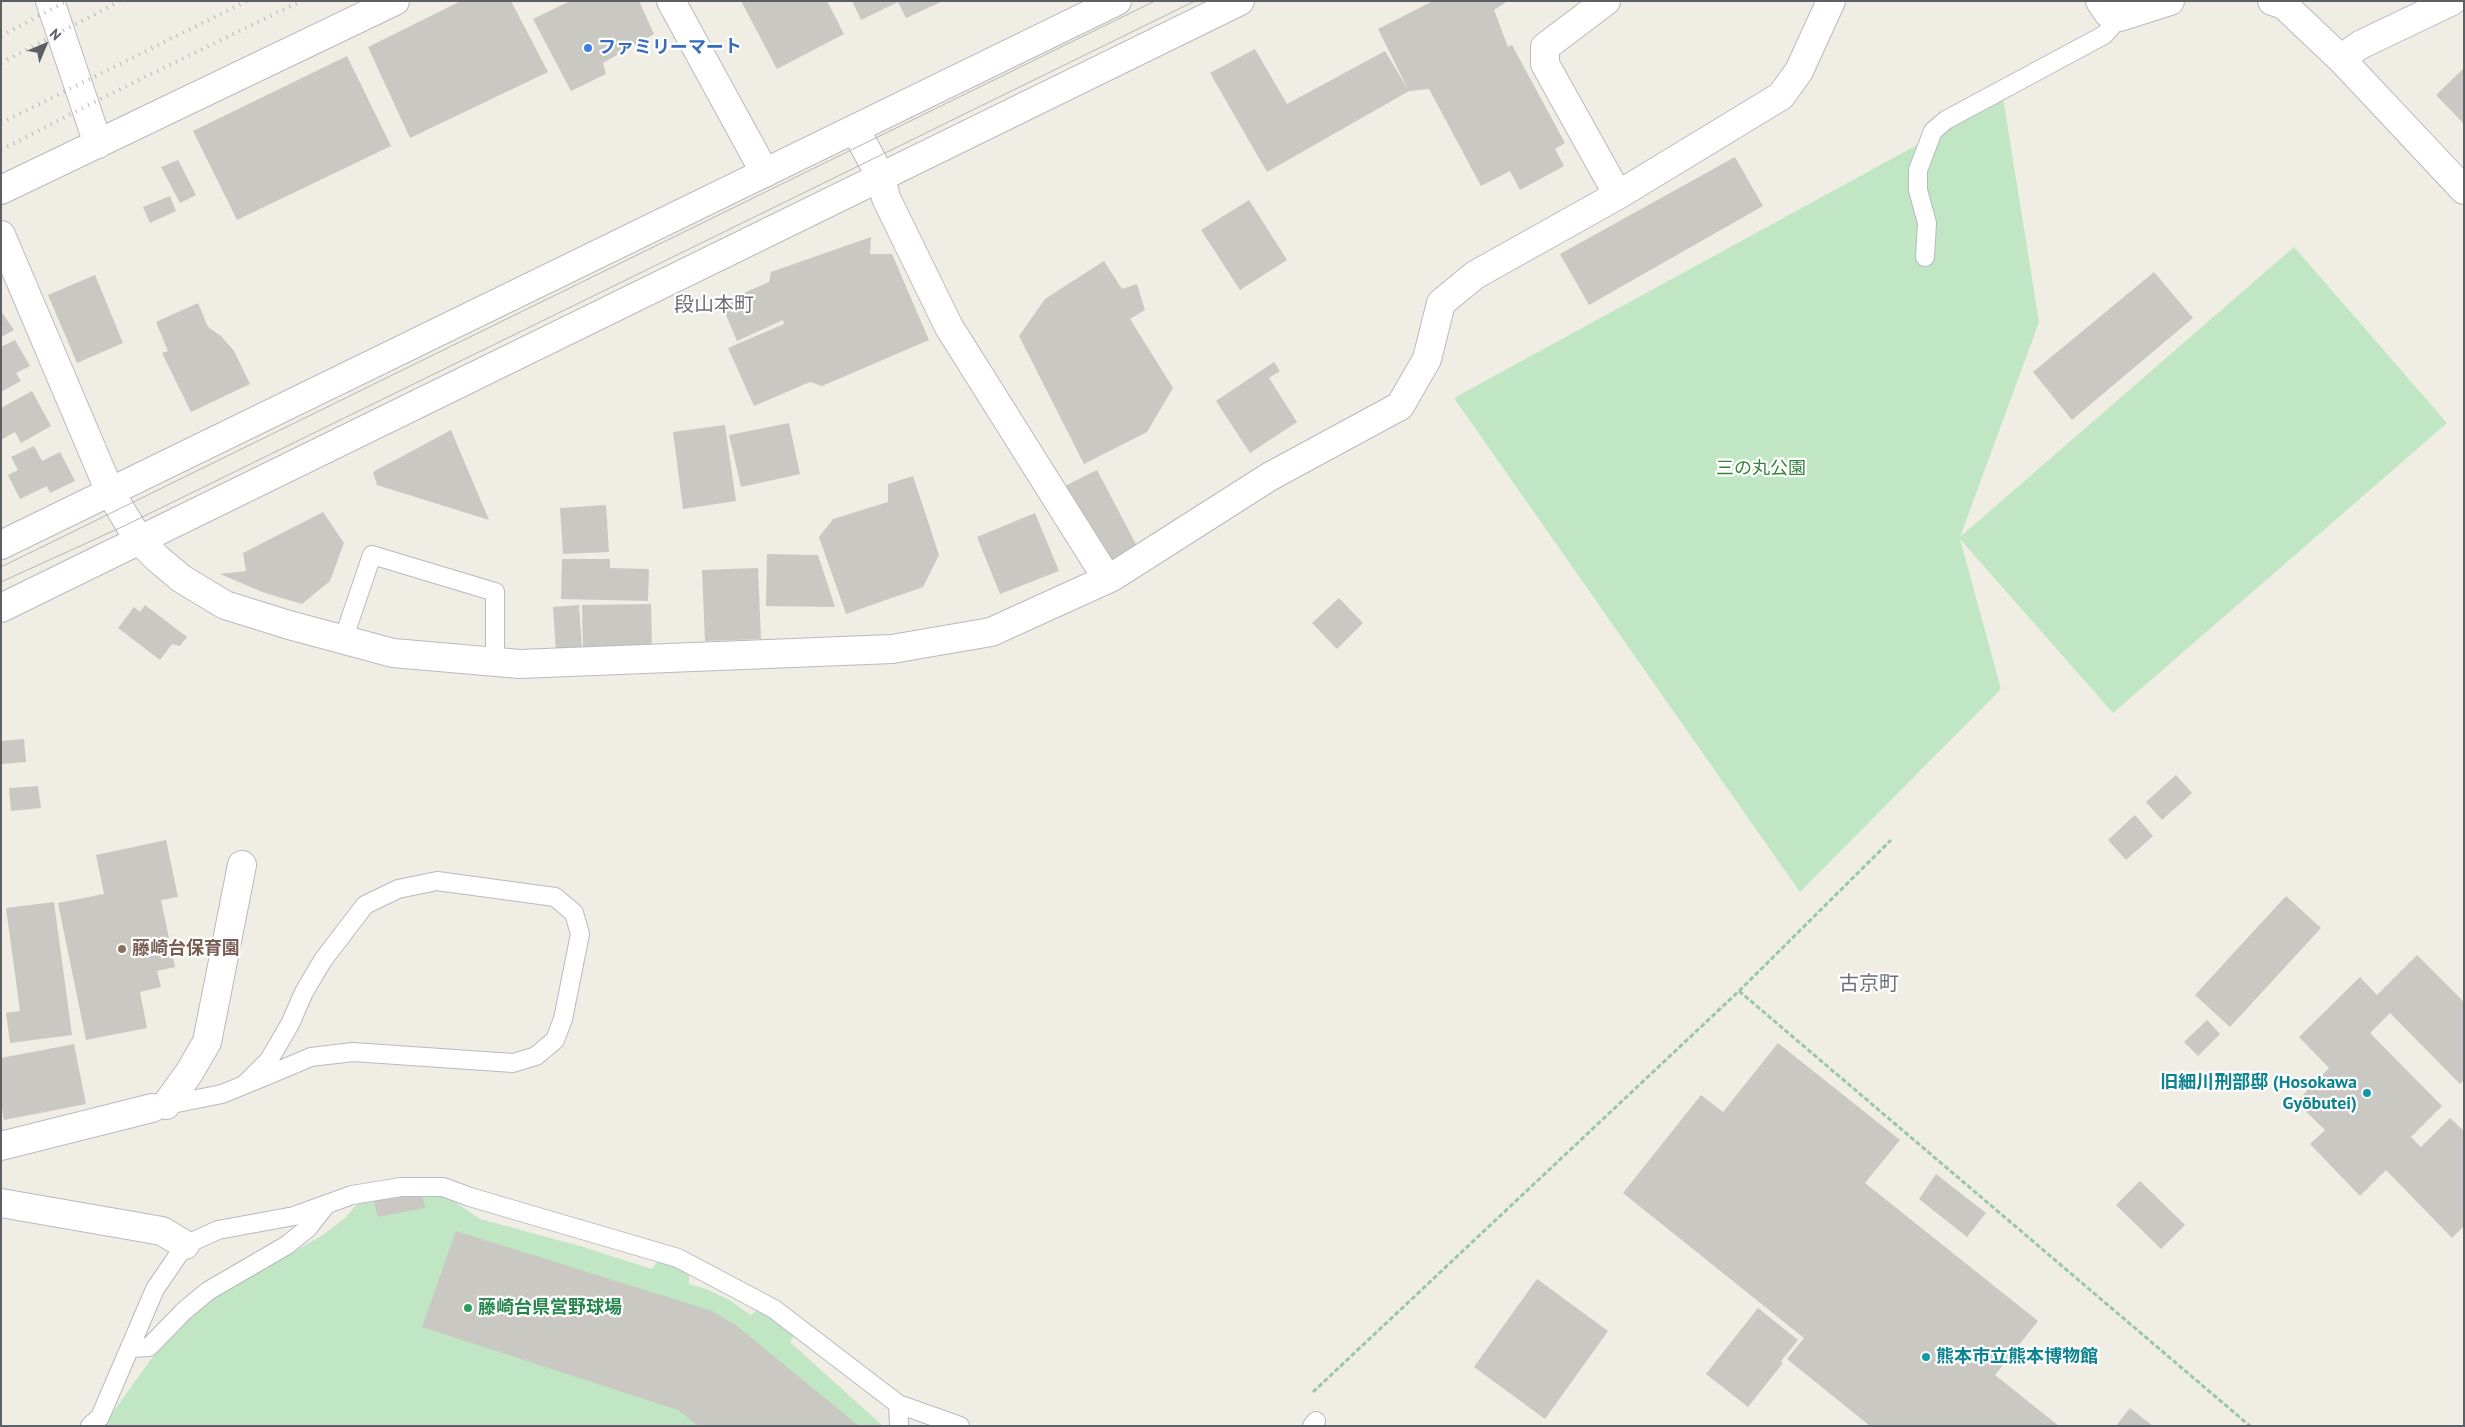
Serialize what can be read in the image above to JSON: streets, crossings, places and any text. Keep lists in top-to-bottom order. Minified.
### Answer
{"districts":["段山本町","古京町"],"parks":["三の丸公園"],"places":["ファミリーマート","藤崎台保育園","旧細川刑部邸 (Hosokawa Gyōbutei)","藤崎台県営野球場","熊本市立熊本博物館"],"north":"top right"}
